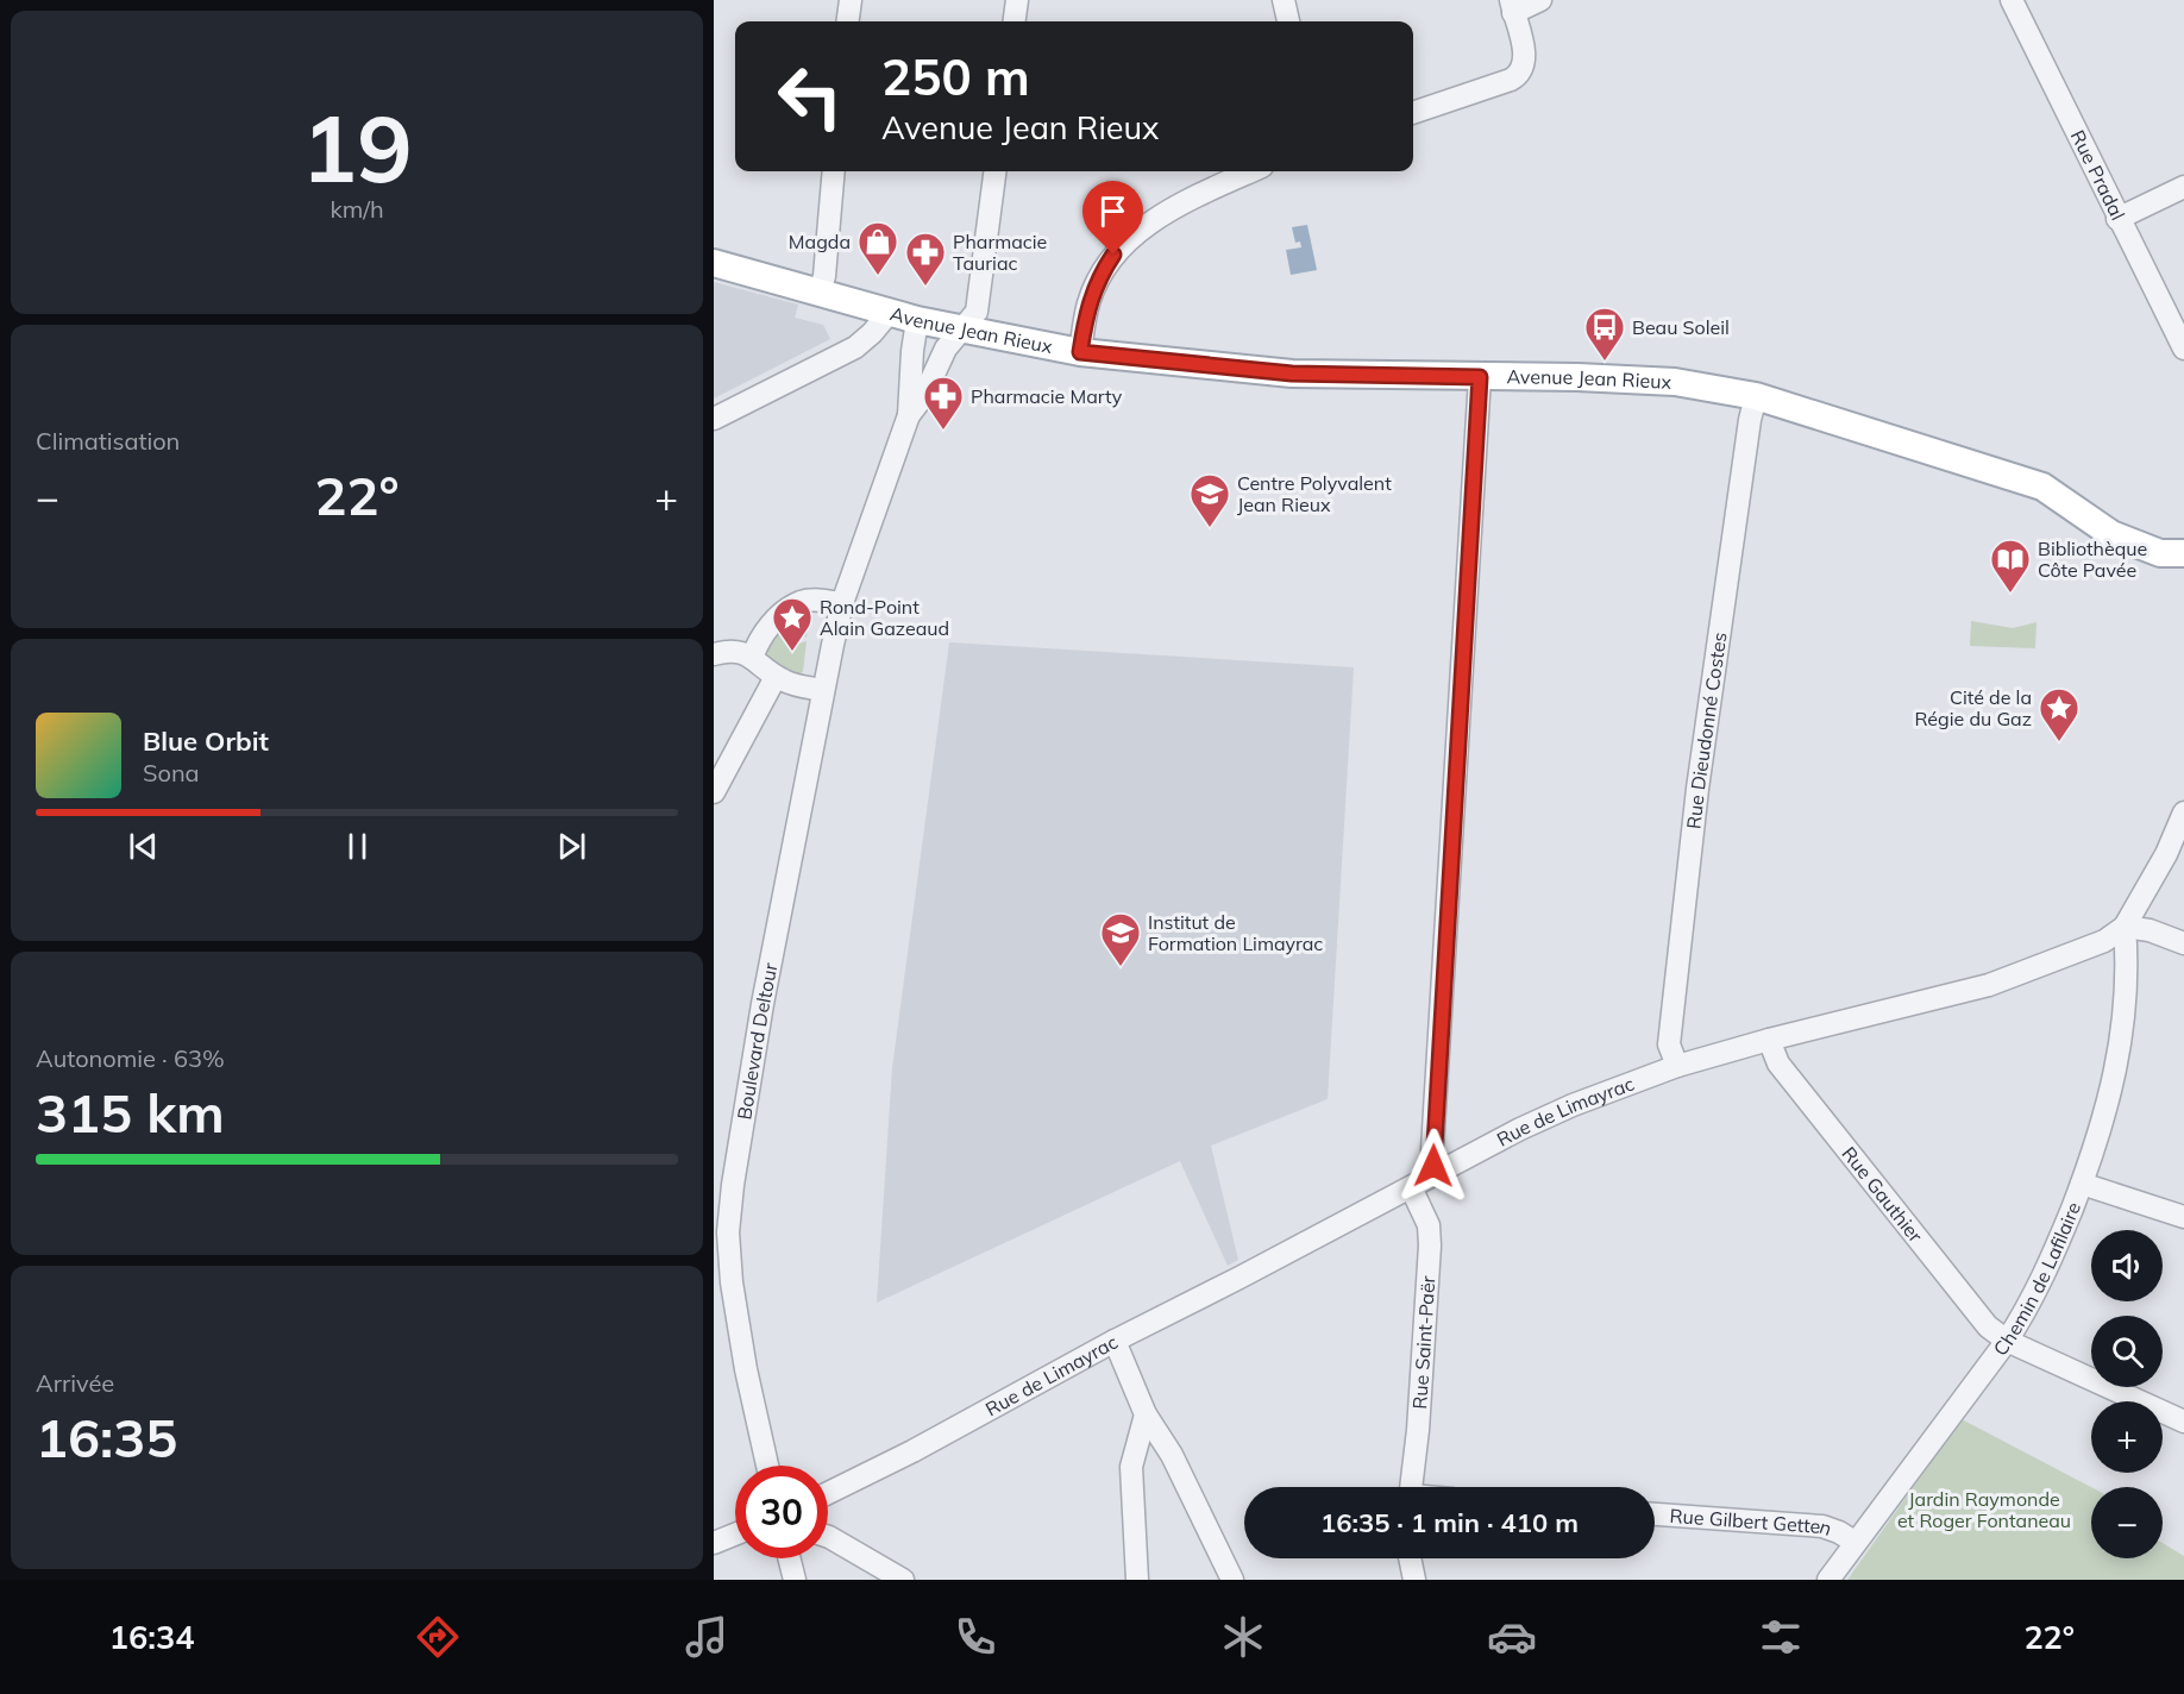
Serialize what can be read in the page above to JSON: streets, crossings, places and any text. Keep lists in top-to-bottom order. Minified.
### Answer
{"streets":{"main road":["Avenue Jean Rieux"],"street":["Rue Pradal","Rue Dieudonné Costes","Boulevard Deltour","Rue de Limayrac","Rue Gauthier","Chemin de Lafilaire","Rue Saint-Paër","Rue Gilbert Getten"]},"crossings":[["Avenue Jean Rieux","Rue Dieudonné Costes"],["Avenue Jean Rieux","Boulevard Deltour"],["Rue Dieudonné Costes","Rue de Limayrac"],["Rue de Limayrac","Rue Gauthier"],["Rue de Limayrac","Chemin de Lafilaire"],["Rue de Limayrac","Rue Saint-Paër"],["Rue Gauthier","Chemin de Lafilaire"],["Chemin de Lafilaire","Rue Gilbert Getten"]],"parks":["Jardin Raymonde et Roger Fontaneau"],"places":{"shop":["Magda"],"pharmacy":["Pharmacie Tauriac","Pharmacie Marty"],"bus stop":["Beau Soleil"],"school or university":["Centre Polyvalent Jean Rieux","Institut de Formation Limayrac"],"library":["Bibliothèque Côte Pavée"],"place":["Rond-Point Alain Gazeaud","Cité de la Régie du Gaz"]},"page":{"tile":[["19","km/h"],"Climatisation",["Autonomie · 63%","315 km"],["Arrivée","16:35"]],"turn":["250 m","Avenue Jean Rieux"],"heat":["−","22°","+"],"song":["Blue Orbit","Sona"],"map_buttons":["+","−"],"limit":"30","trip":"16:35 · 1 min · 410 m","tabs":["16:34","22°"]}}
